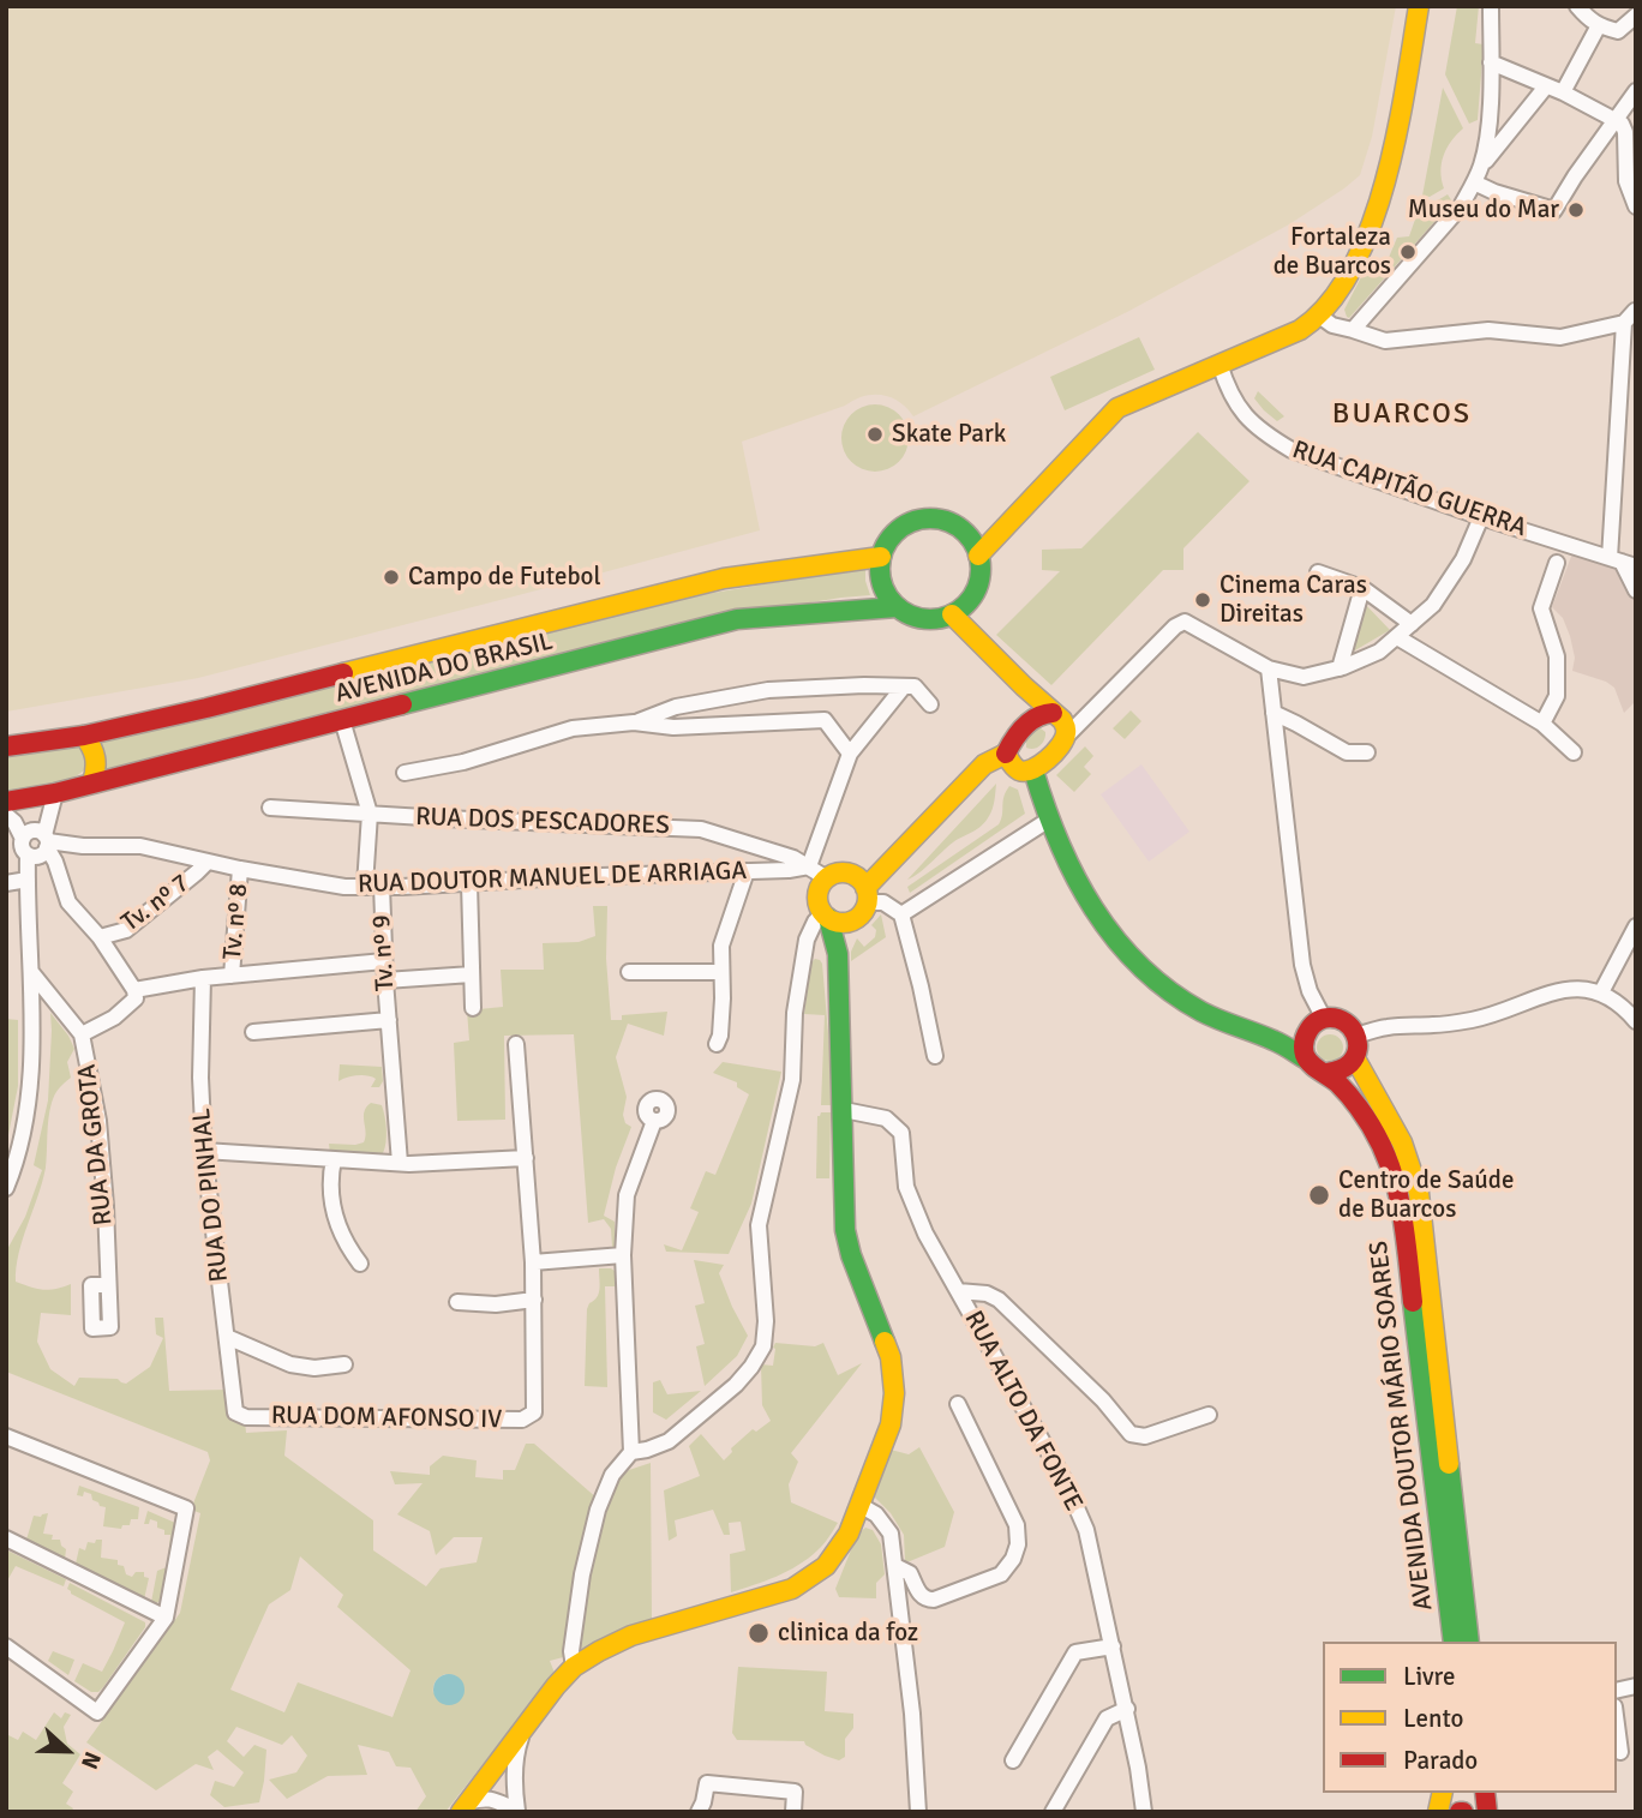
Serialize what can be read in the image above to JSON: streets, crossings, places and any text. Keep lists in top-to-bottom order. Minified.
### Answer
{"streets":{"main road":["AVENIDA DO BRASIL","AVENIDA DOUTOR MÁRIO SOARES"],"street":["RUA CAPITÃO GUERRA","RUA DOS PESCADORES","RUA DOUTOR MANUEL DE ARRIAGA","Tv. nº 7","Tv. nº 8","Tv. nº 9","RUA DA GROTA","RUA DO PINHAL","RUA ALTO DA FONTE","RUA DOM AFONSO IV"]},"crossings":[["RUA DOS PESCADORES","RUA DOUTOR MANUEL DE ARRIAGA"],["RUA DOUTOR MANUEL DE ARRIAGA","Tv. nº 7"],["RUA DOUTOR MANUEL DE ARRIAGA","Tv. nº 8"],["RUA DOUTOR MANUEL DE ARRIAGA","Tv. nº 9"],["RUA DO PINHAL","RUA DOM AFONSO IV"]],"districts":["BUARCOS"],"places":["Museu do Mar","Fortaleza de Buarcos","Skate Park","Campo de Futebol","Cinema Caras Direitas","Centro de Saúde de Buarcos","clinica da foz"],"legend":["Livre","Lento","Parado"],"north":"right"}
